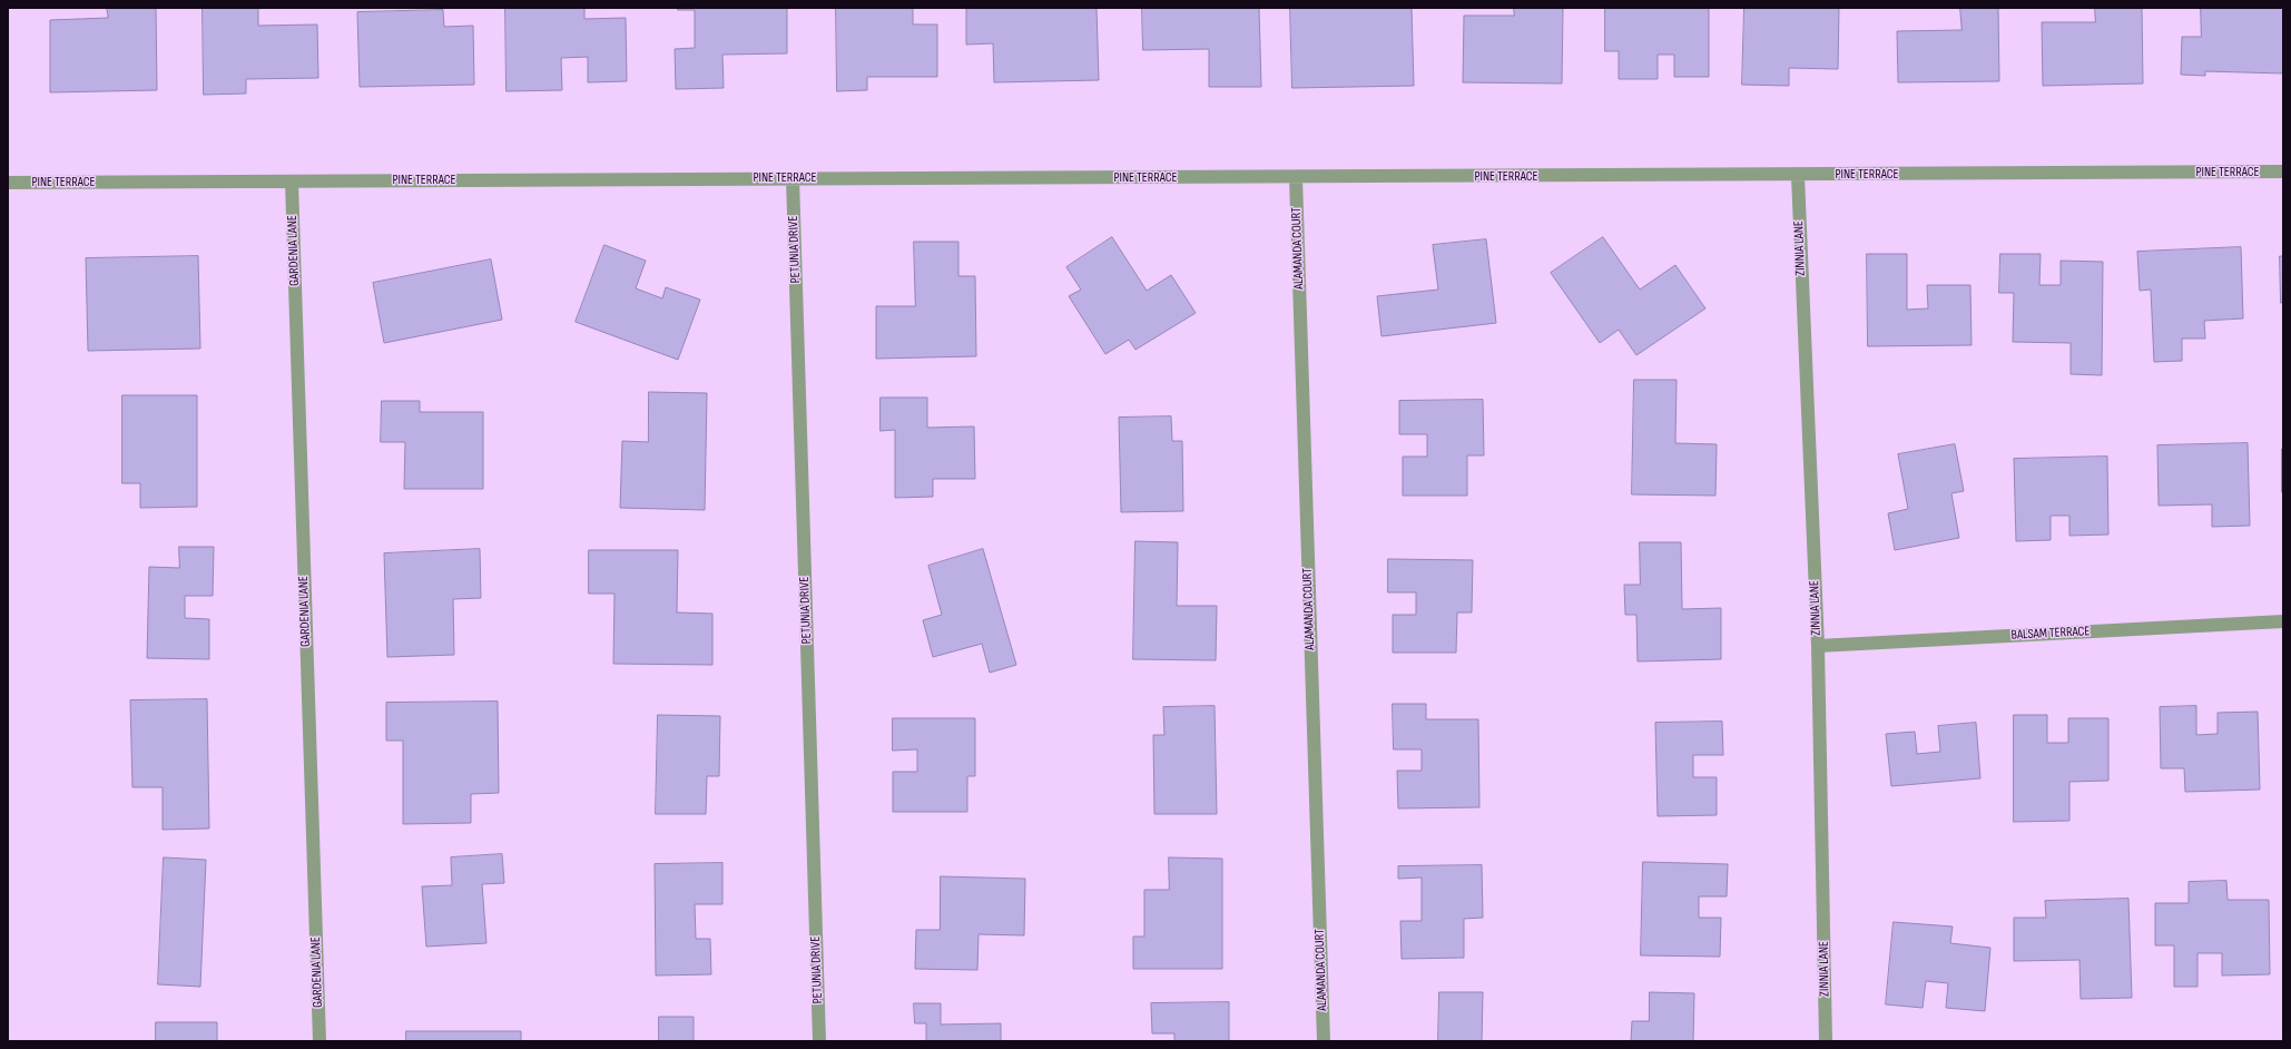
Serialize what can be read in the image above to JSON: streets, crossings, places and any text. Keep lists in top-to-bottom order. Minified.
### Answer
{"streets":{"street":["PINE TERRACE","ALAMANDA COURT","ZINNIA LANE","PETUNIA DRIVE","GARDENIA LANE","BALSAM TERRACE"]},"crossings":[["PINE TERRACE","ALAMANDA COURT"],["PINE TERRACE","ZINNIA LANE"],["PINE TERRACE","PETUNIA DRIVE"],["PINE TERRACE","GARDENIA LANE"],["ZINNIA LANE","BALSAM TERRACE"]]}
